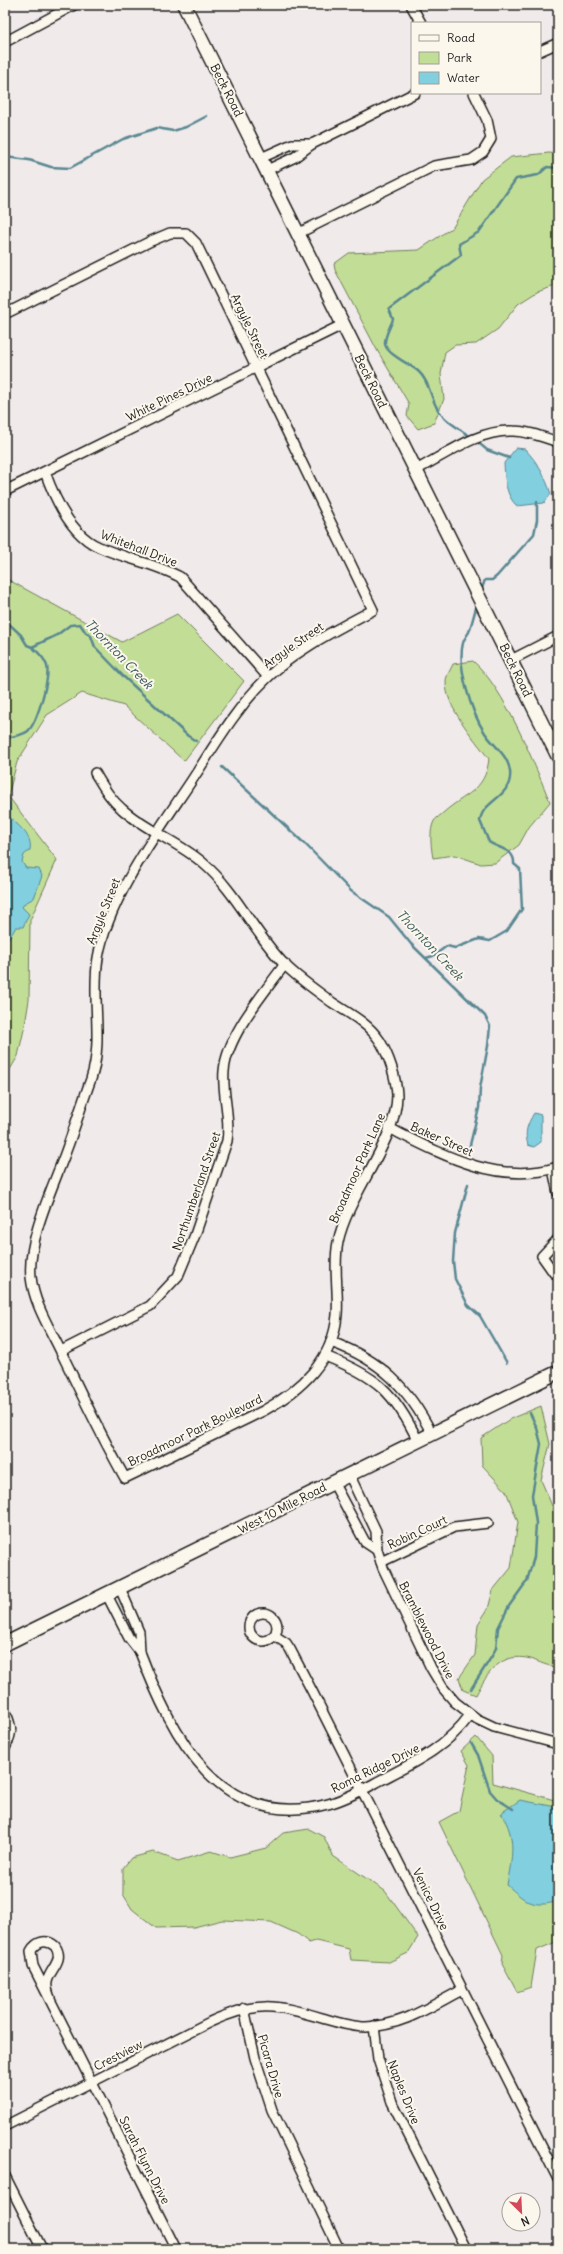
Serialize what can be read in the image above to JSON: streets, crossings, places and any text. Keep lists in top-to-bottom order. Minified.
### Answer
{"streets":{"main road":["Beck Road","West 10 Mile Road"],"street":["Argyle Street","White Pines Drive","Whitehall Drive","Baker Street","Broadmoor Park Lane","Northumberland Street","Broadmoor Park Boulevard","Robin Court","Bramblewood Drive","Roma Ridge Drive","Venice Drive","Crestview","Picara Drive","Naples Drive","Sarah Flynn Drive"]},"crossings":[["Beck Road","White Pines Drive"],["Argyle Street","White Pines Drive"],["Argyle Street","Whitehall Drive"],["Argyle Street","Broadmoor Park Lane"],["Argyle Street","Northumberland Street"],["Argyle Street","Broadmoor Park Boulevard"],["White Pines Drive","Whitehall Drive"],["Baker Street","Broadmoor Park Lane"],["Broadmoor Park Lane","Northumberland Street"],["Broadmoor Park Lane","Broadmoor Park Boulevard"],["Northumberland Street","Broadmoor Park Boulevard"],["West 10 Mile Road","Bramblewood Drive"],["West 10 Mile Road","Roma Ridge Drive"],["Robin Court","Bramblewood Drive"],["Bramblewood Drive","Roma Ridge Drive"],["Roma Ridge Drive","Venice Drive"],["Crestview","Picara Drive"],["Crestview","Sarah Flynn Drive"]],"water":["Thornton Creek"],"legend":["Road","Park","Water"],"north":"bottom right"}
